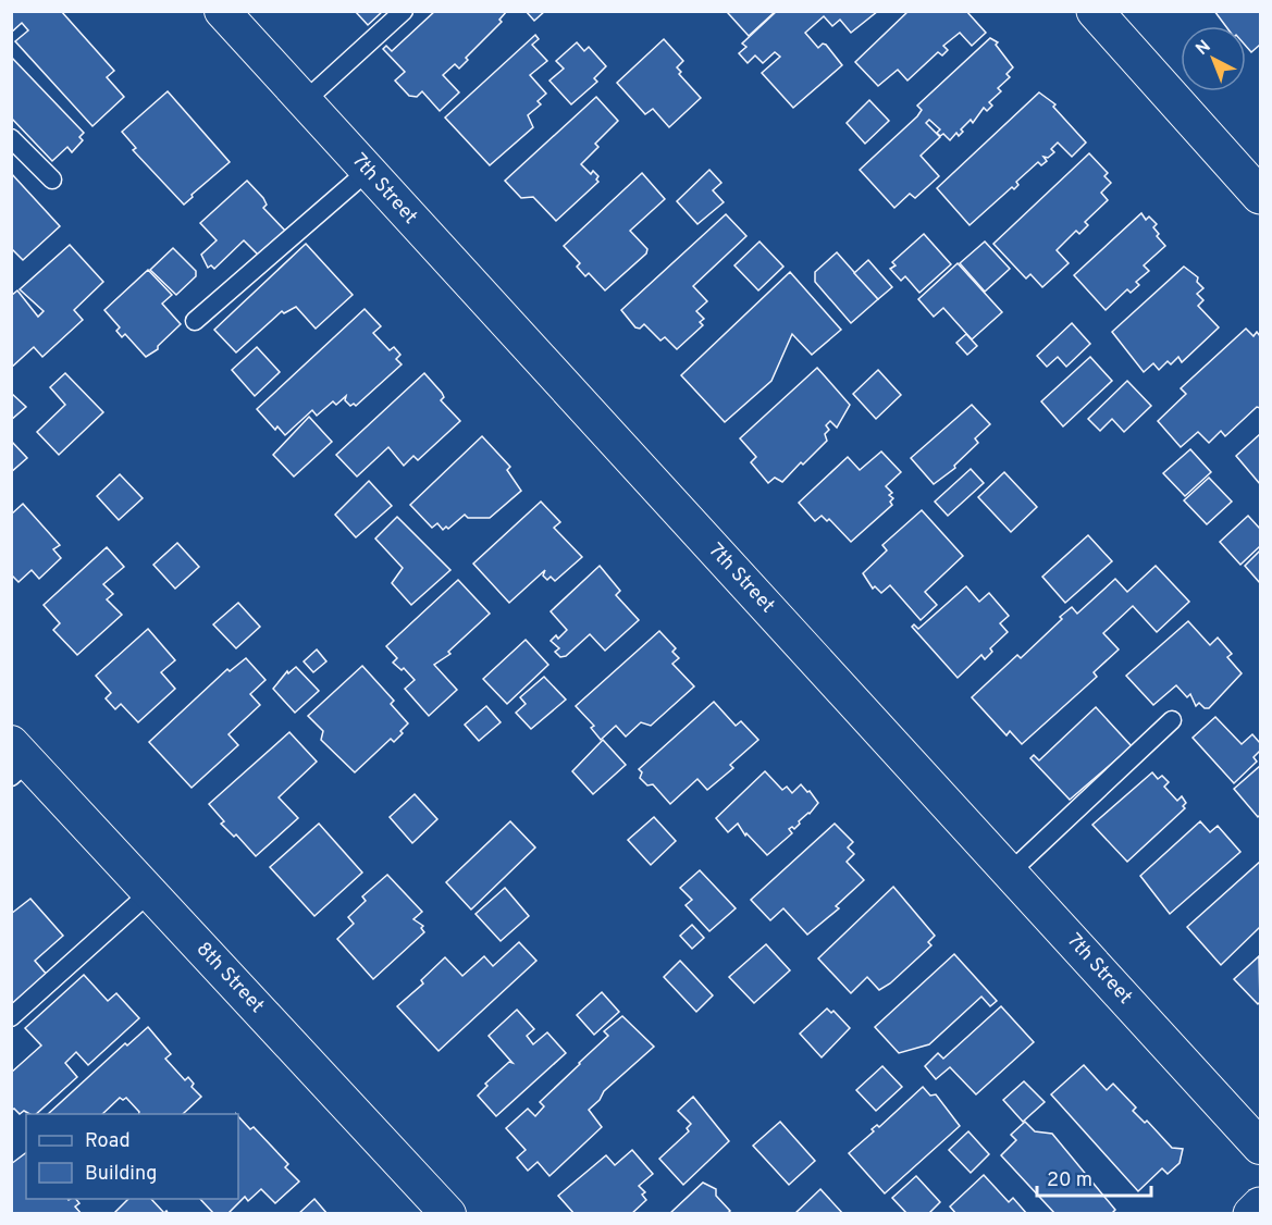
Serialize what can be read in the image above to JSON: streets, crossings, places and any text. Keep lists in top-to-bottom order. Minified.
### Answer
{"streets":{"street":["7th Street","8th Street"]},"legend":["Road","Building"],"scale_bar":"20 m","north":"top left"}
